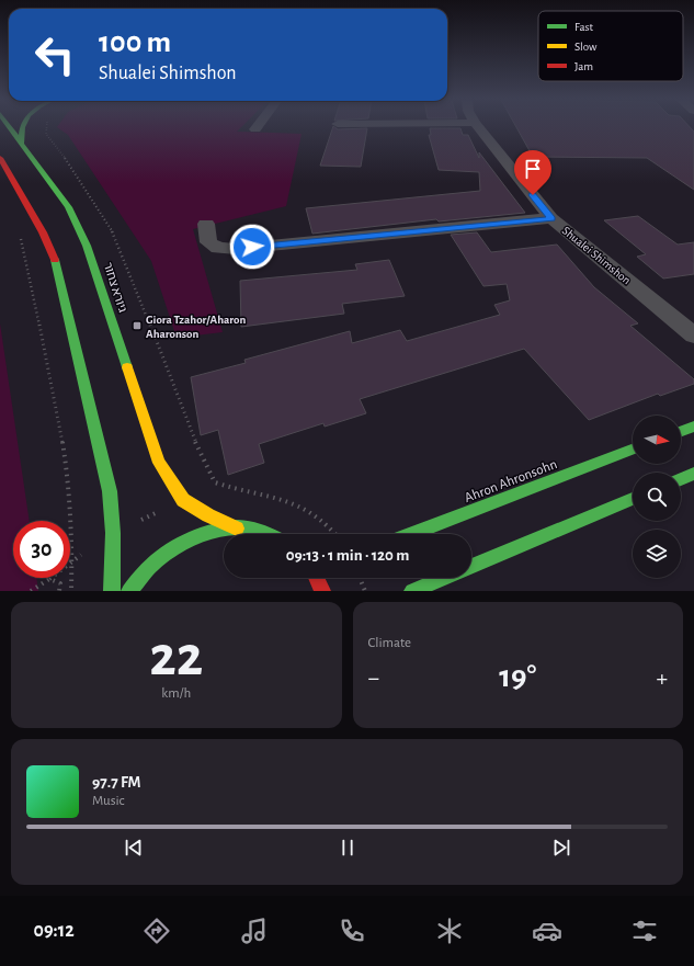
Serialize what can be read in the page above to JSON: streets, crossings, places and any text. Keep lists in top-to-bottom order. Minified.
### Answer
{"streets":{"street":["Shualei Shimshon","גיורא צחור","Ahron Ahronsohn"]},"places":{"transit":["Giora Tzahor/Aharon Aharonson"]},"legend":["Fast","Slow","Jam"],"north":"right","page":{"turn":["100 m","Shualei Shimshon"],"limit":"30","trip":"09:13 · 1 min · 120 m","tile":[["22","km/h"],"Climate"],"heat":["−","19°","+"],"song":["97.7 FM","Music"],"tabs":"09:12"}}
